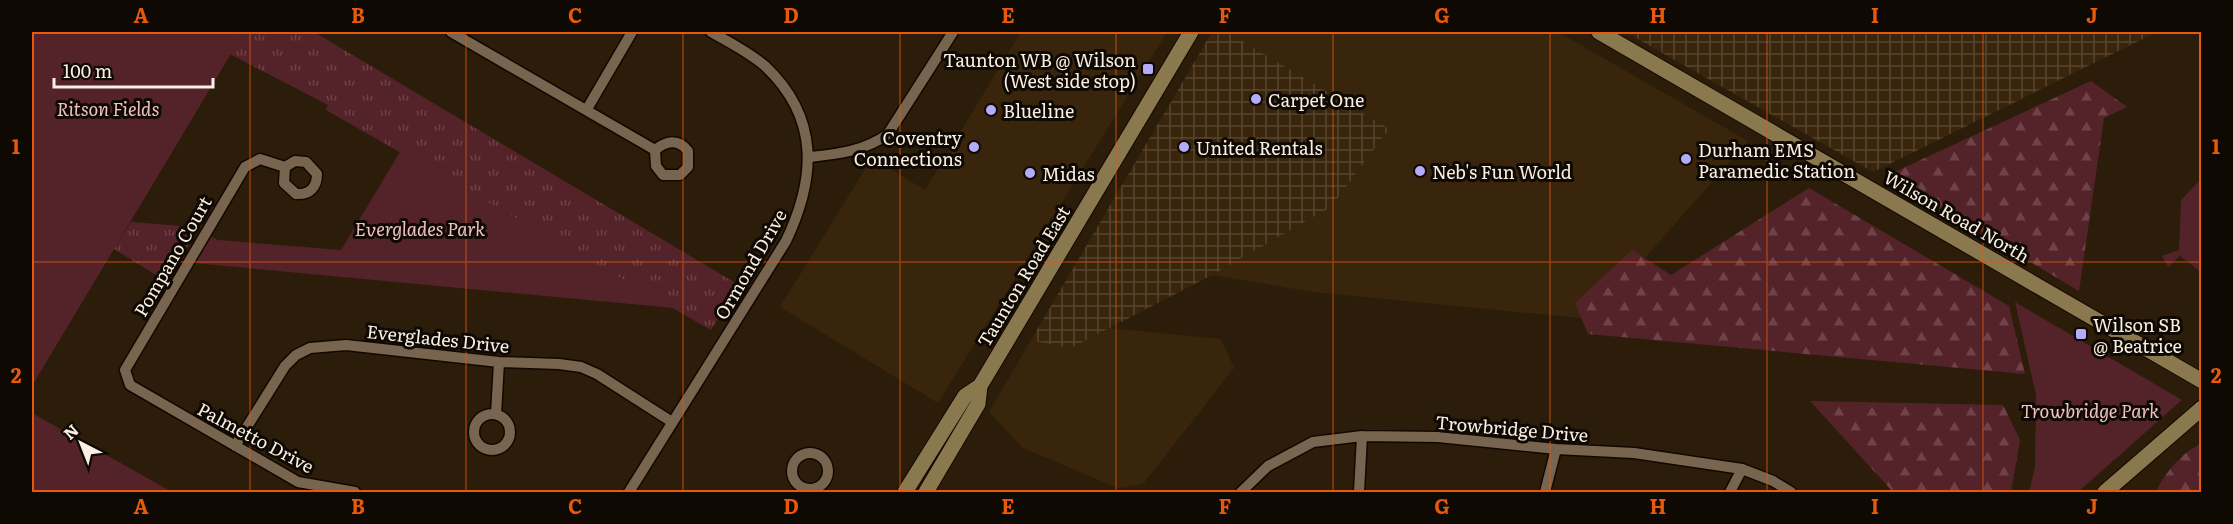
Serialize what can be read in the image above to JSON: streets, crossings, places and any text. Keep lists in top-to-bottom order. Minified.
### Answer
{"streets":{"main road":["Wilson Road North","Taunton Road East"],"street":["Pompano Court","Ormond Drive","Everglades Drive","Trowbridge Drive","Palmetto Drive"]},"crossings":[["Pompano Court","Palmetto Drive"],["Ormond Drive","Everglades Drive"],["Everglades Drive","Palmetto Drive"]],"parks":["Ritson Fields","Everglades Park","Trowbridge Park"],"places":{"transit":["Taunton WB @ Wilson (West side stop)","Wilson SB @ Beatrice"],"other":["Carpet One","Blueline","Coventry Connections","United Rentals","Durham EMS Paramedic Station","Neb's Fun World","Midas"]},"scale_bar":"100 m","north":"top left","grid":{"columns":["A","B","C","D","E","F","G","H","I","J"],"rows":["1","2"]}}
